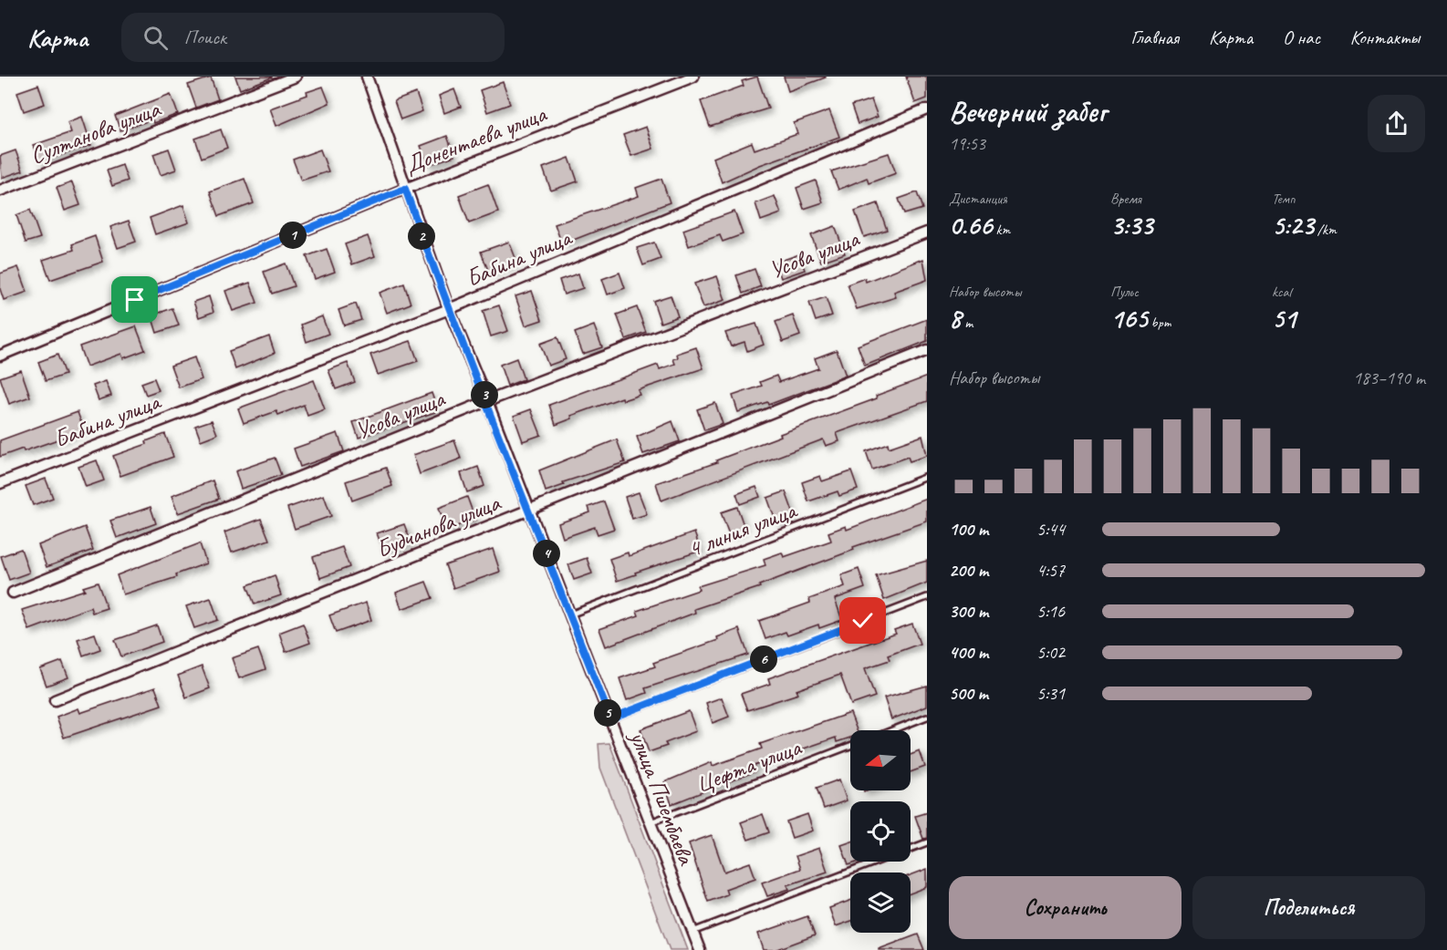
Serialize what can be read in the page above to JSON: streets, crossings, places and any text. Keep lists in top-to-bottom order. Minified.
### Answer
{"streets":{"street":["Султанова улица","Донентаева улица","Усова улица","Бабина улица","Будчанова улица","улица Пшембаева"],"lane":["4 линия улица","Цефта улица"]},"crossings":[["Донентаева улица","улица Пшембаева"],["Усова улица","улица Пшембаева"],["Бабина улица","улица Пшембаева"],["Будчанова улица","улица Пшембаева"],["4 линия улица","улица Пшембаева"],["Цефта улица","улица Пшембаева"]],"north":"left","page":{"header":"Карта","search":"Поиск","nav":["Главная","Карта","О нас","Контакты"],"heading":["Вечерний забег","19:53"],"stats":[["Дистанция","0.66 km"],["Время","3:33"],["Темп","5:23 /km"],["Набор высоты","8 m"],["Пульс","165 bpm"],["kcal","51"]],"pins":["1","2","3","4","6","5"],"chart":["Набор высоты","183–190 m"],"list":[{"name":"100 m","note":"5:44"},{"name":"200 m","note":"4:57"},{"name":"300 m","note":"5:16"},{"name":"400 m","note":"5:02"},{"name":"500 m","note":"5:31"}],"buttons":["Сохранить","Поделиться"]}}
